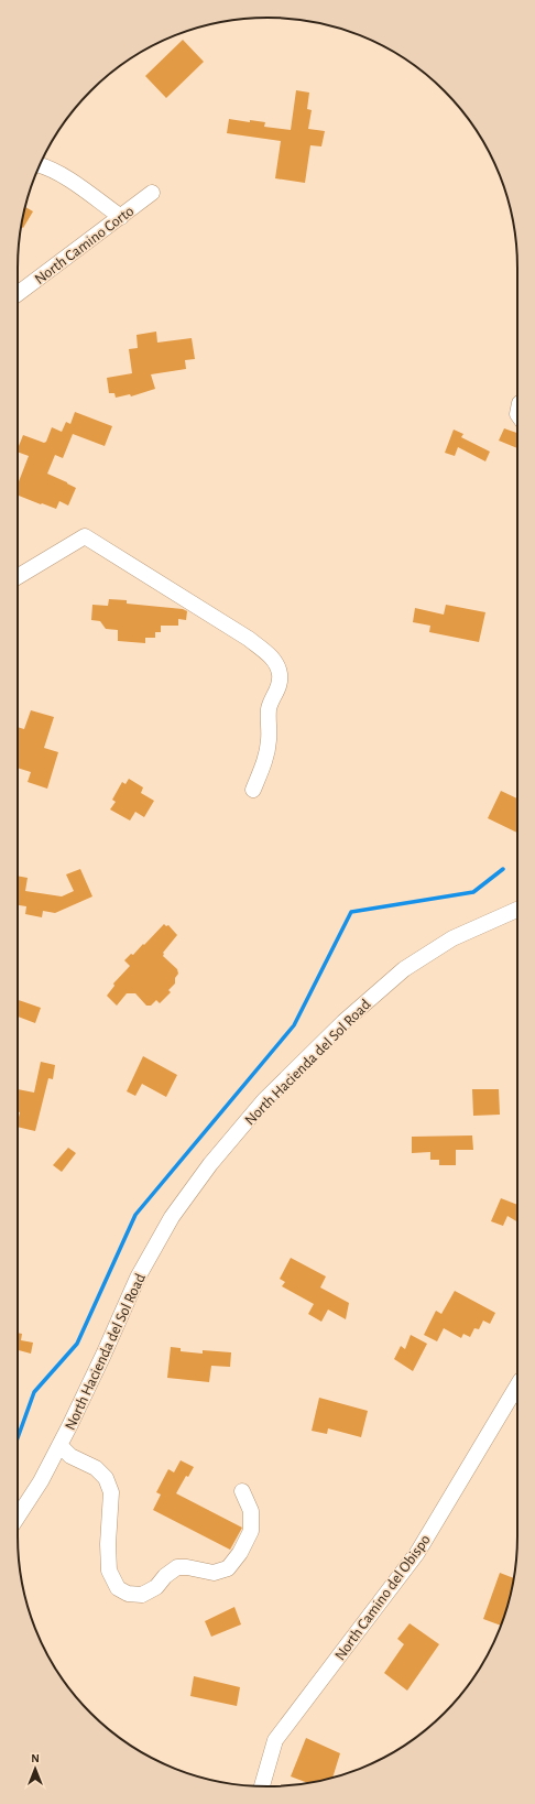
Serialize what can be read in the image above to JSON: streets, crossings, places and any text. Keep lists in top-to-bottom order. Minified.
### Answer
{"streets":{"street":["North Camino Corto","North Hacienda del Sol Road","North Camino del Obispo"]},"north":"top"}
